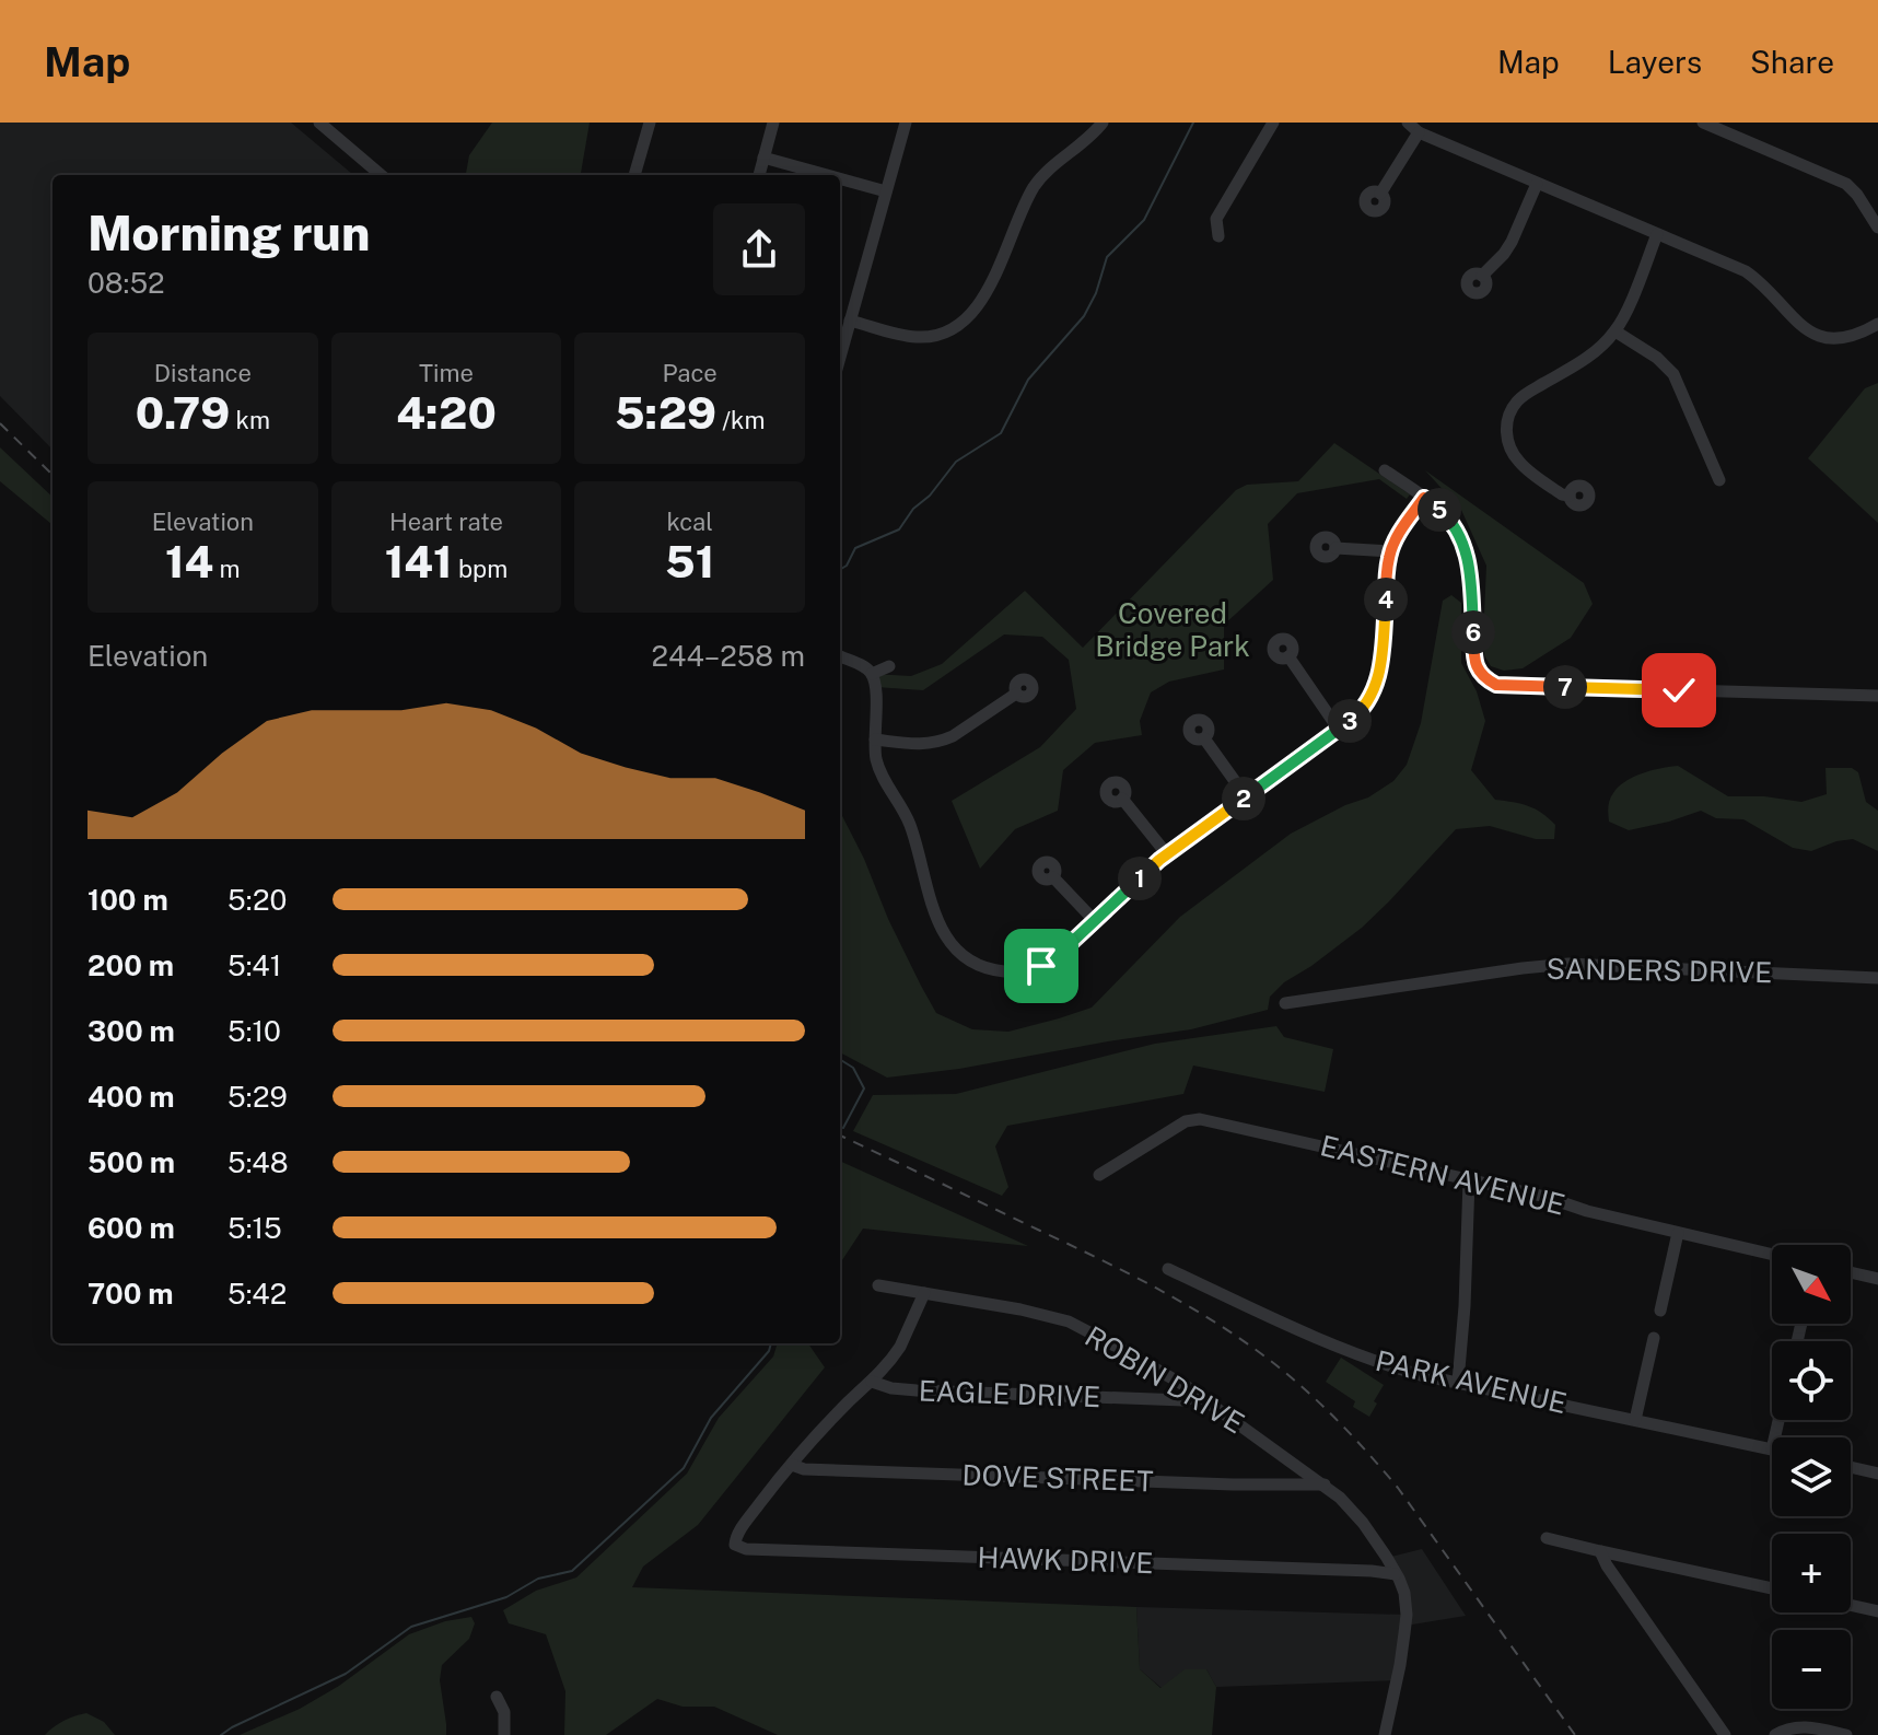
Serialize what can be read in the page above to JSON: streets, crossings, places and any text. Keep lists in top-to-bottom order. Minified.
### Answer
{"streets":{"street":["SANDERS DRIVE","EASTERN AVENUE","ROBIN DRIVE","PARK AVENUE","EAGLE DRIVE","DOVE STREET","HAWK DRIVE"]},"crossings":[["ROBIN DRIVE","EAGLE DRIVE"],["ROBIN DRIVE","DOVE STREET"],["ROBIN DRIVE","HAWK DRIVE"],["DOVE STREET","HAWK DRIVE"]],"parks":["Covered Bridge Park"],"north":"bottom right","page":{"header":"Map","nav":["Map","Layers","Share"],"heading":["Morning run","08:52"],"stats":[["Distance","0.79 km"],["Time","4:20"],["Pace","5:29 /km"],["Elevation","14 m"],["Heart rate","141 bpm"],["kcal","51"]],"pins":["5","4","6","7","3","2","1"],"chart":["Elevation","244–258 m"],"list":[{"name":"100 m","note":"5:20"},{"name":"200 m","note":"5:41"},{"name":"300 m","note":"5:10"},{"name":"400 m","note":"5:29"},{"name":"500 m","note":"5:48"},{"name":"600 m","note":"5:15"},{"name":"700 m","note":"5:42"}],"map_buttons":["+","−"]}}
